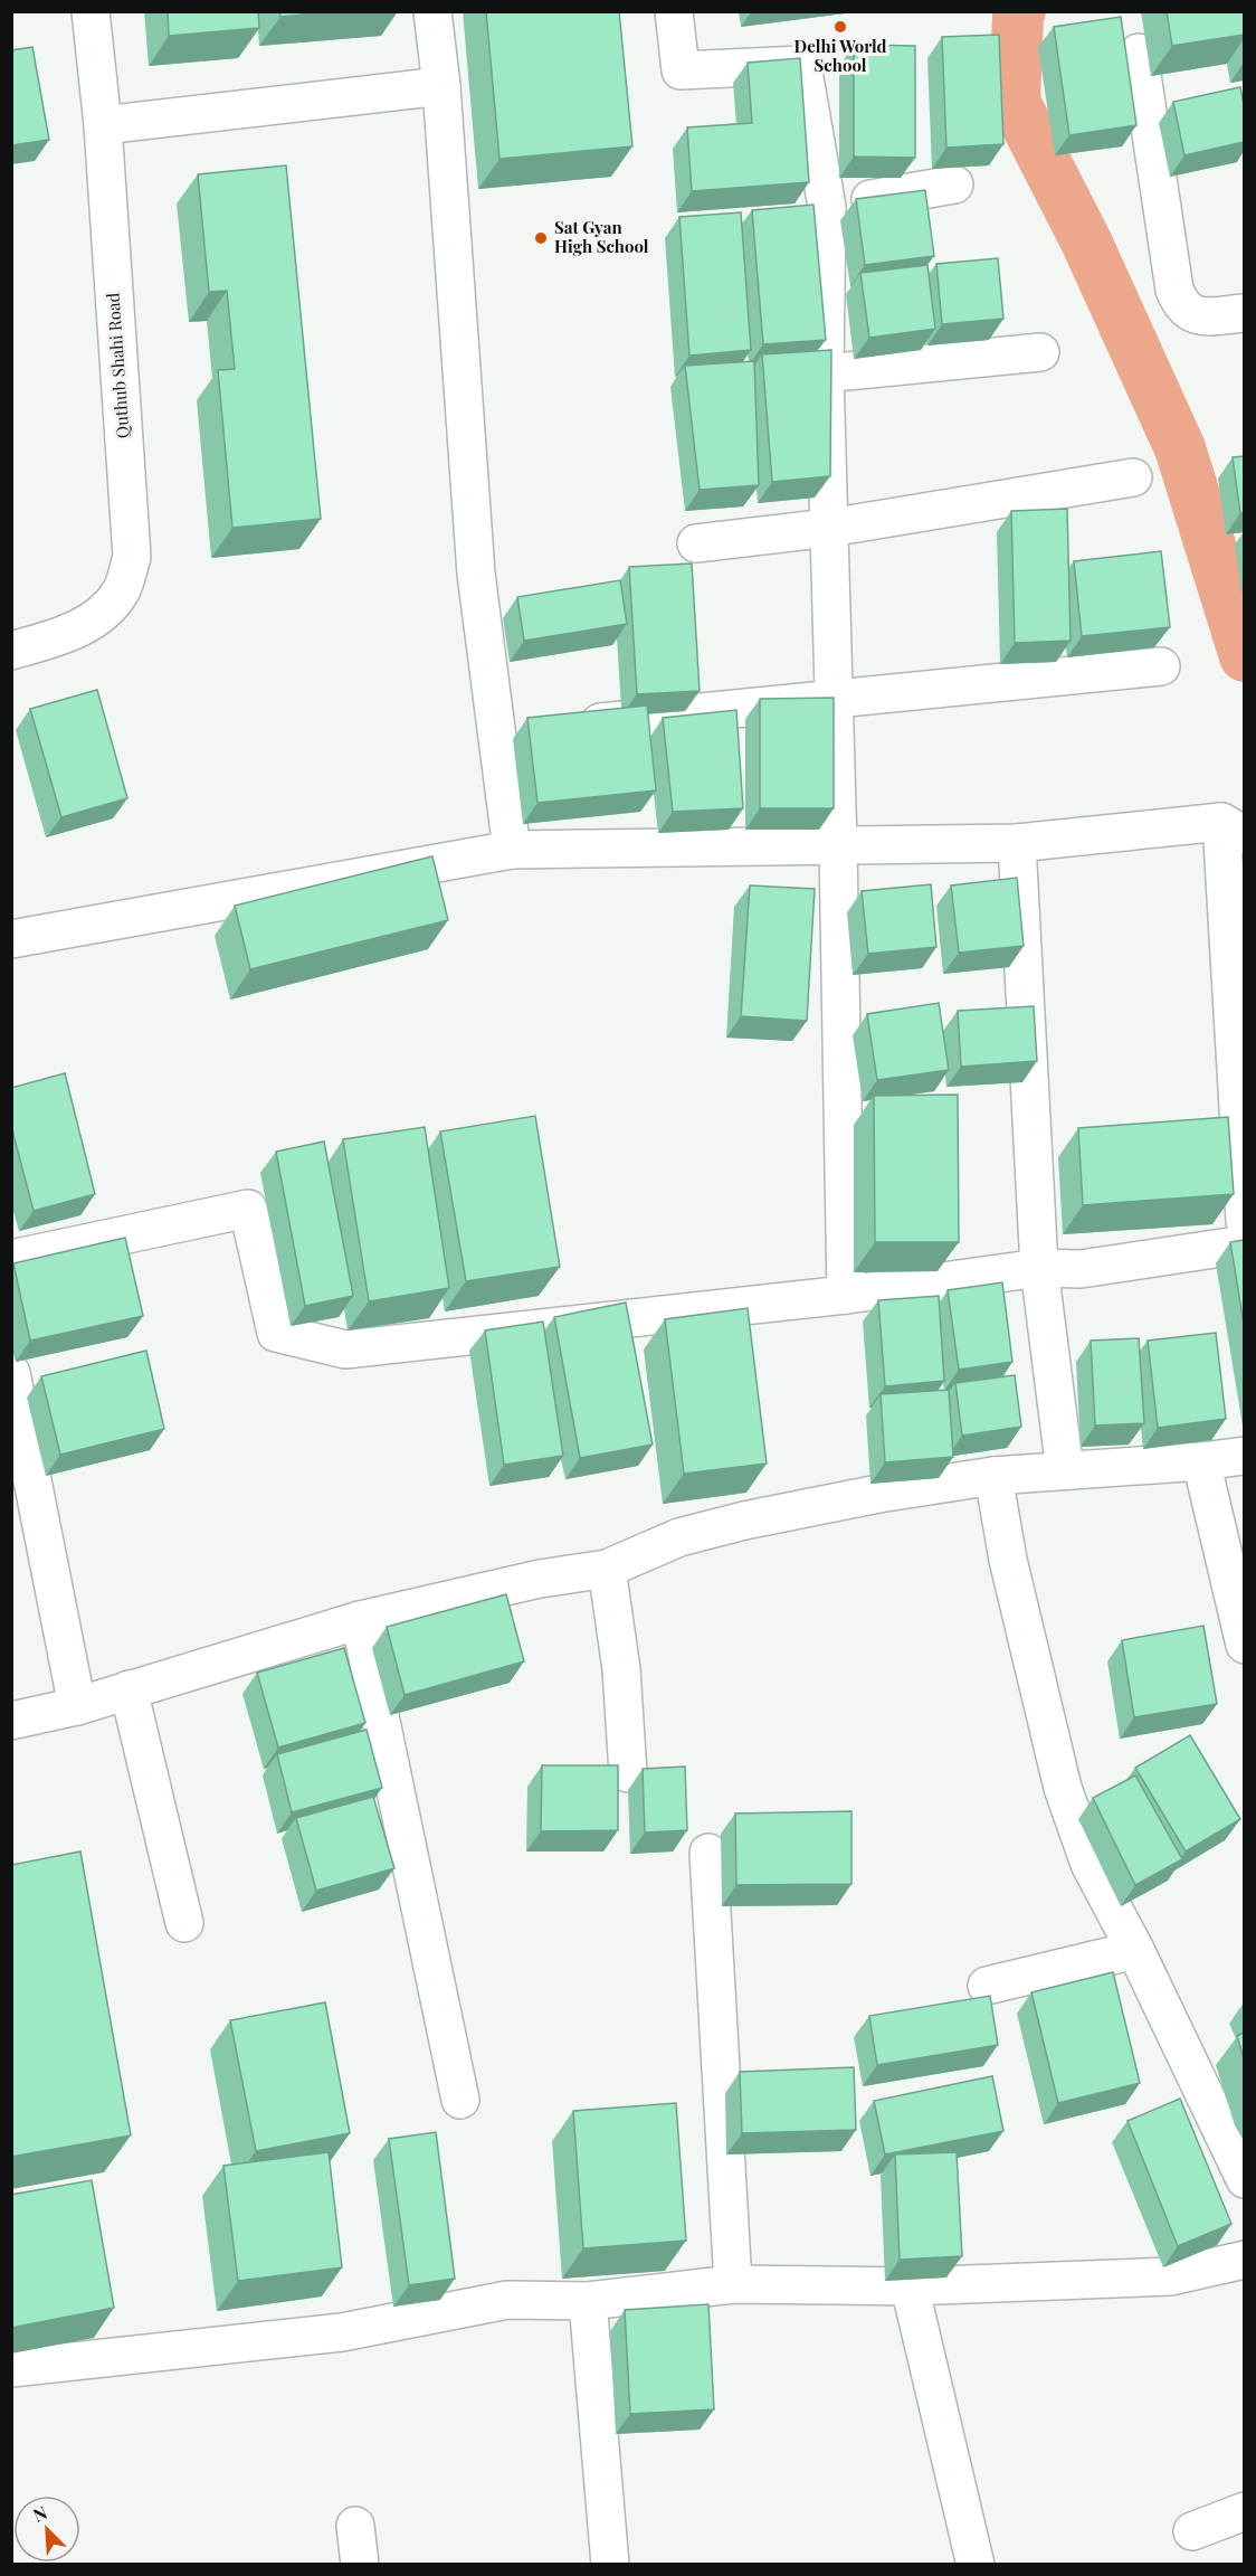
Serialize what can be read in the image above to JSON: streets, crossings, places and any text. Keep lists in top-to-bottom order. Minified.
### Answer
{"streets":{"street":["Quthub Shahi Road"]},"places":["Delhi World School","Sat Gyan High School"],"north":"top left"}
